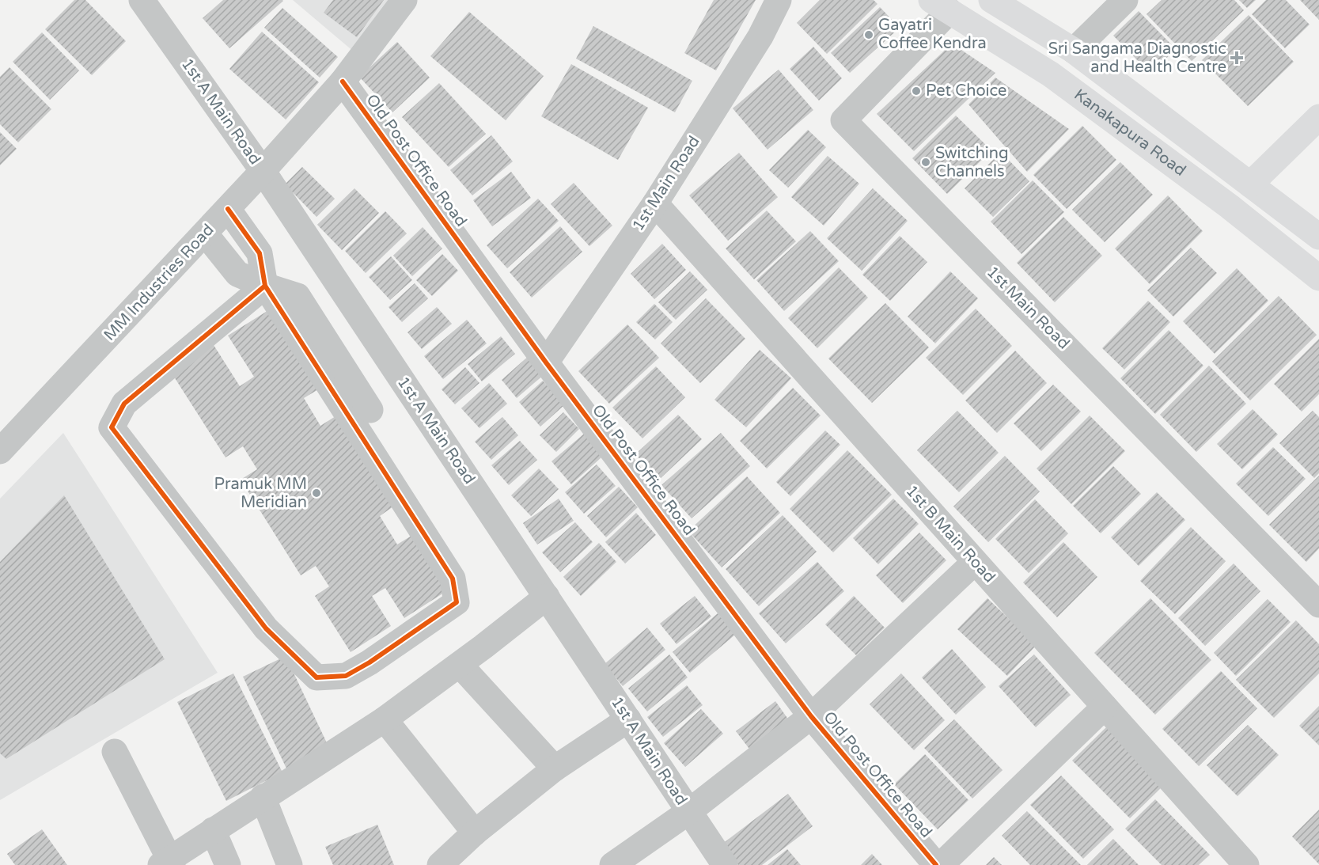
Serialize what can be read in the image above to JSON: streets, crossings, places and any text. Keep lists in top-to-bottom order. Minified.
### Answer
{"streets":{"main road":["Kanakapura Road"],"street":["1st A Main Road","Old Post Office Road","1st Main Road","MM Industries Road","1st B Main Road"]},"crossings":[["1st A Main Road","MM Industries Road"],["Kanakapura Road","1st Main Road"],["Old Post Office Road","1st Main Road"],["Old Post Office Road","MM Industries Road"],["1st Main Road","1st B Main Road"]],"places":{"other":["Gayatri Coffee Kendra","Pet Choice","Switching Channels","Pramuk MM Meridian"],"health":["Sri Sangama Diagnostic and Health Centre"]}}
